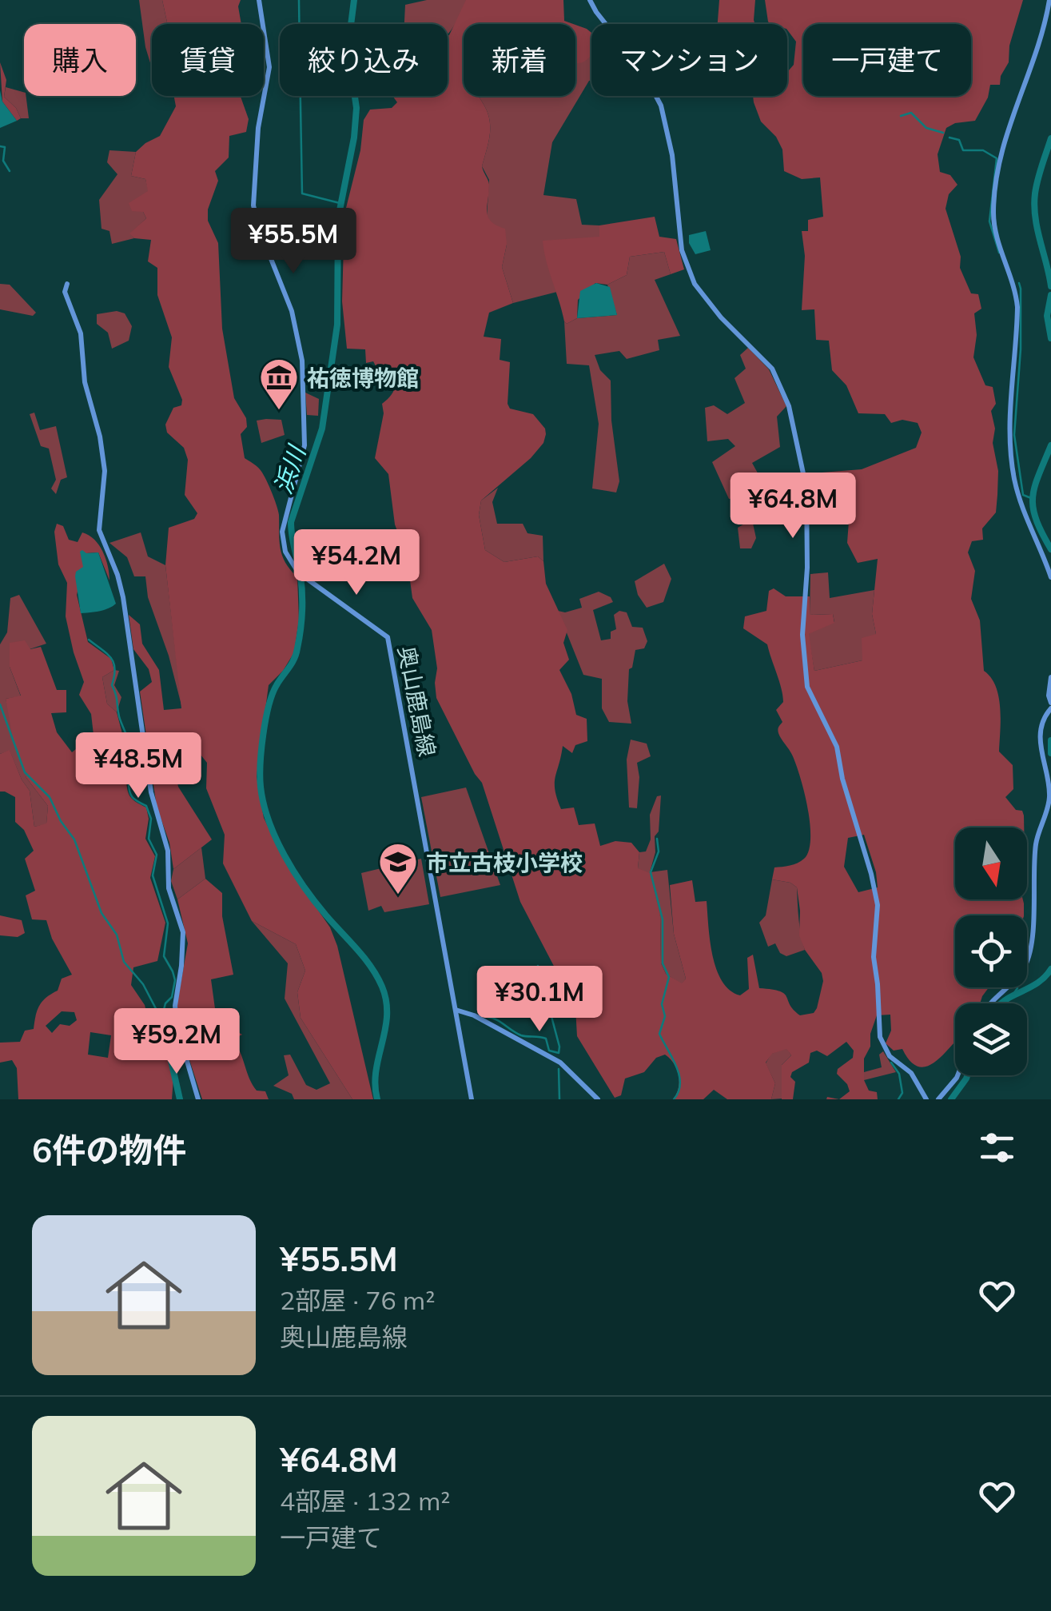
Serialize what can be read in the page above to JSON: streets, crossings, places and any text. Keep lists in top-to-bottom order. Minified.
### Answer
{"streets":{"street":["奥山鹿島線"]},"water":["浜川"],"places":{"museum":["祐徳博物館"],"school or university":["市立古枝小学校"]},"north":"bottom","page":{"chip":["購入","賃貸","絞り込み","新着","マンション","一戸建て"],"price":["¥55.5M","¥64.8M","¥54.2M","¥48.5M","¥30.1M","¥59.2M"],"heading":"6件の物件","list":[{"name":"¥55.5M","note":"2部屋 · 76 m² · 奥山鹿島線"},{"name":"¥64.8M","note":"4部屋 · 132 m² · 一戸建て"}]}}
